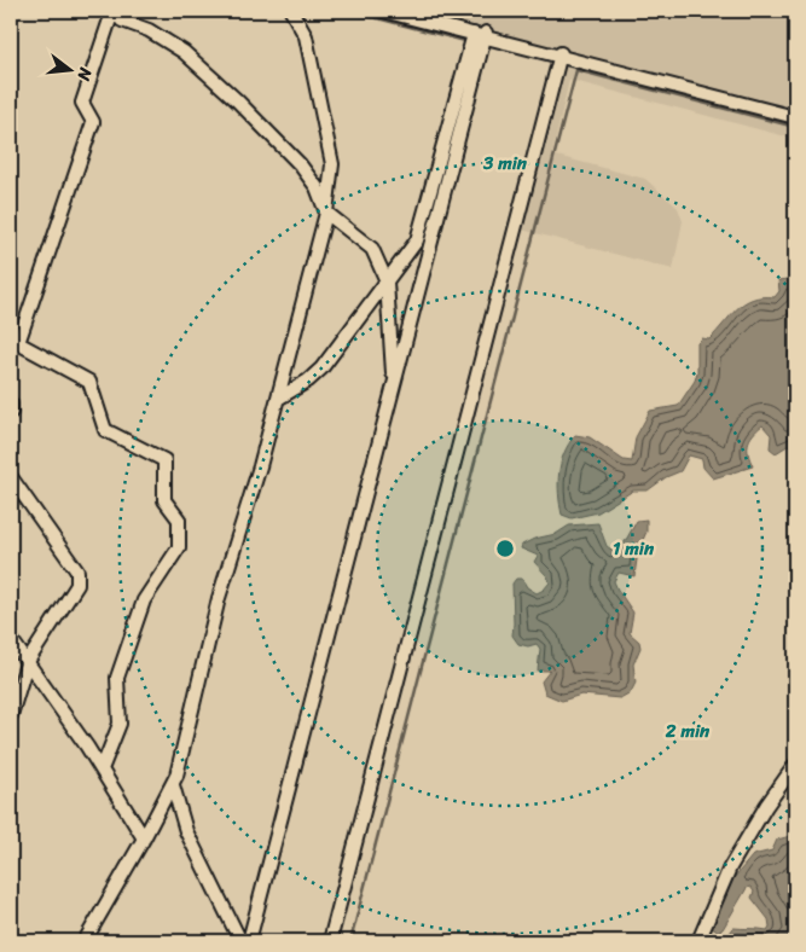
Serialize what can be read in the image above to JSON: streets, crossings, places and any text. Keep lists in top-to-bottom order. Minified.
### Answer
{"north":"right","rings":["3 min","1 min","2 min"]}
